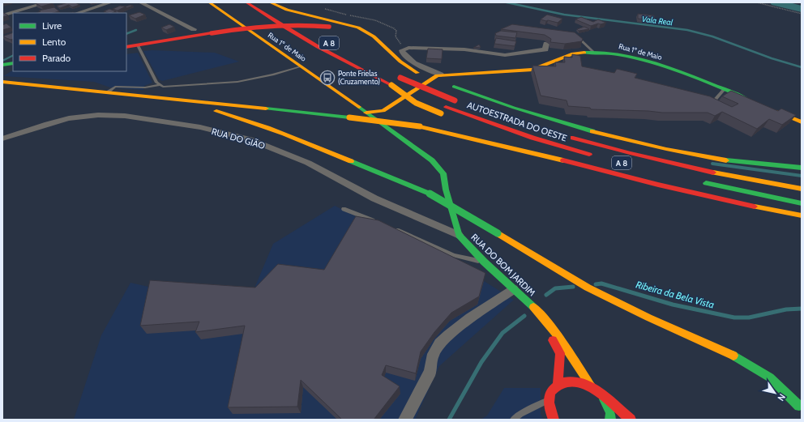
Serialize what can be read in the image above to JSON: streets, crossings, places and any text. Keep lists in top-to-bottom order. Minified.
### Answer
{"streets":{"main road":["A 8","Rua 1º de Maio","AUTOESTRADA DO OESTE","RUA DO BOM JARDIM"],"street":["RUA DO GIÃO"]},"crossings":[["Rua 1º de Maio","RUA DO BOM JARDIM"],["RUA DO GIÃO","RUA DO BOM JARDIM"]],"water":["Vala Real","Ribeira da Bela Vista"],"places":{"bus stop":["Ponte Frielas (Cruzamento)"]},"legend":["Livre","Lento","Parado"],"north":"bottom right"}
